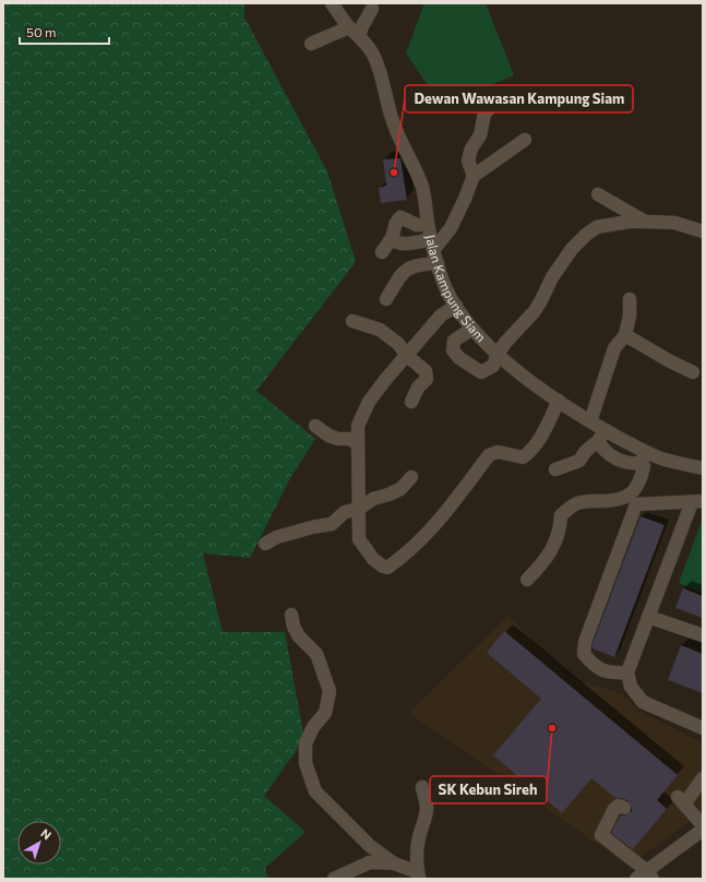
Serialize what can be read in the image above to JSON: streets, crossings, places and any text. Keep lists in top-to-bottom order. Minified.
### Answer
{"streets":{"street":["Jalan Kampung Siam"]},"places":["Dewan Wawasan Kampung Siam","SK Kebun Sireh"],"scale_bar":"50 m","north":"top right"}
